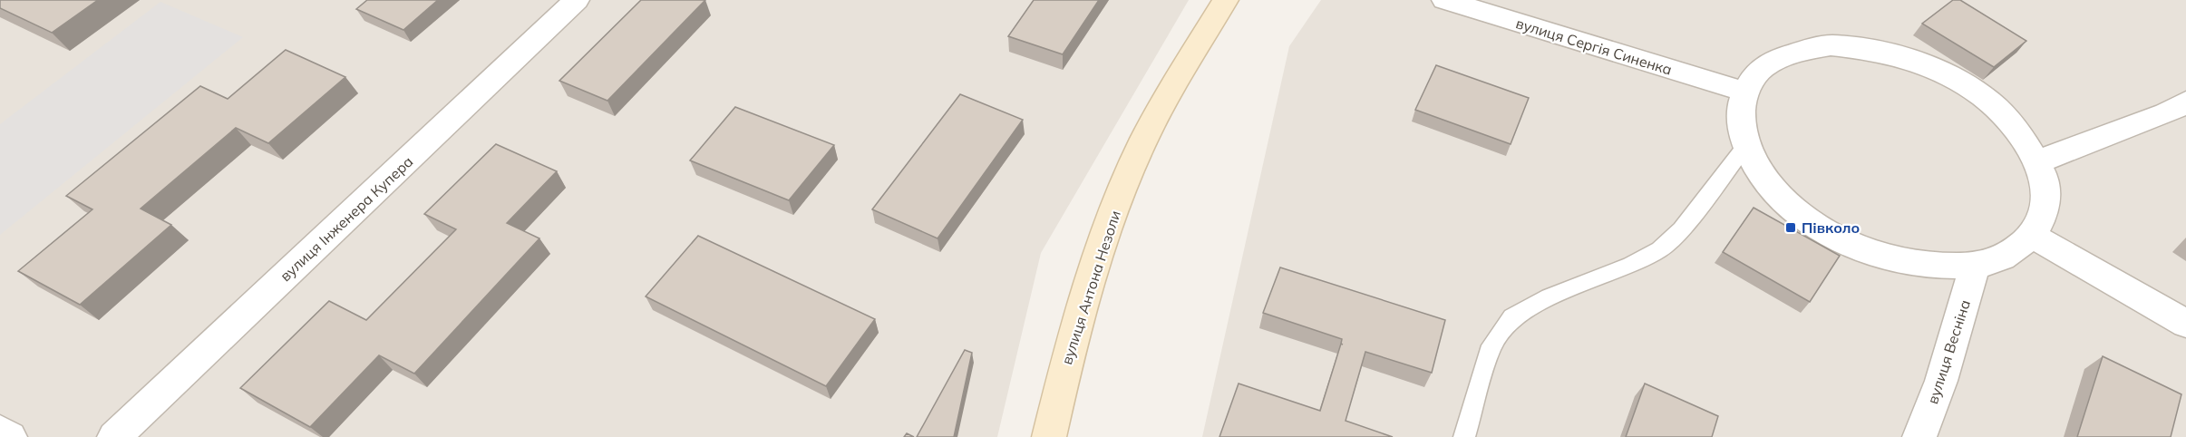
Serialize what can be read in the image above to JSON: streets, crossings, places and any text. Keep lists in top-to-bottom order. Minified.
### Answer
{"streets":{"main road":["вулиця Антона Незоли"],"street":["вулиця Сергія Синенка","вулиця Інженера Купера","вулиця Весніна"]},"places":{"transit":["Півколо"]}}
